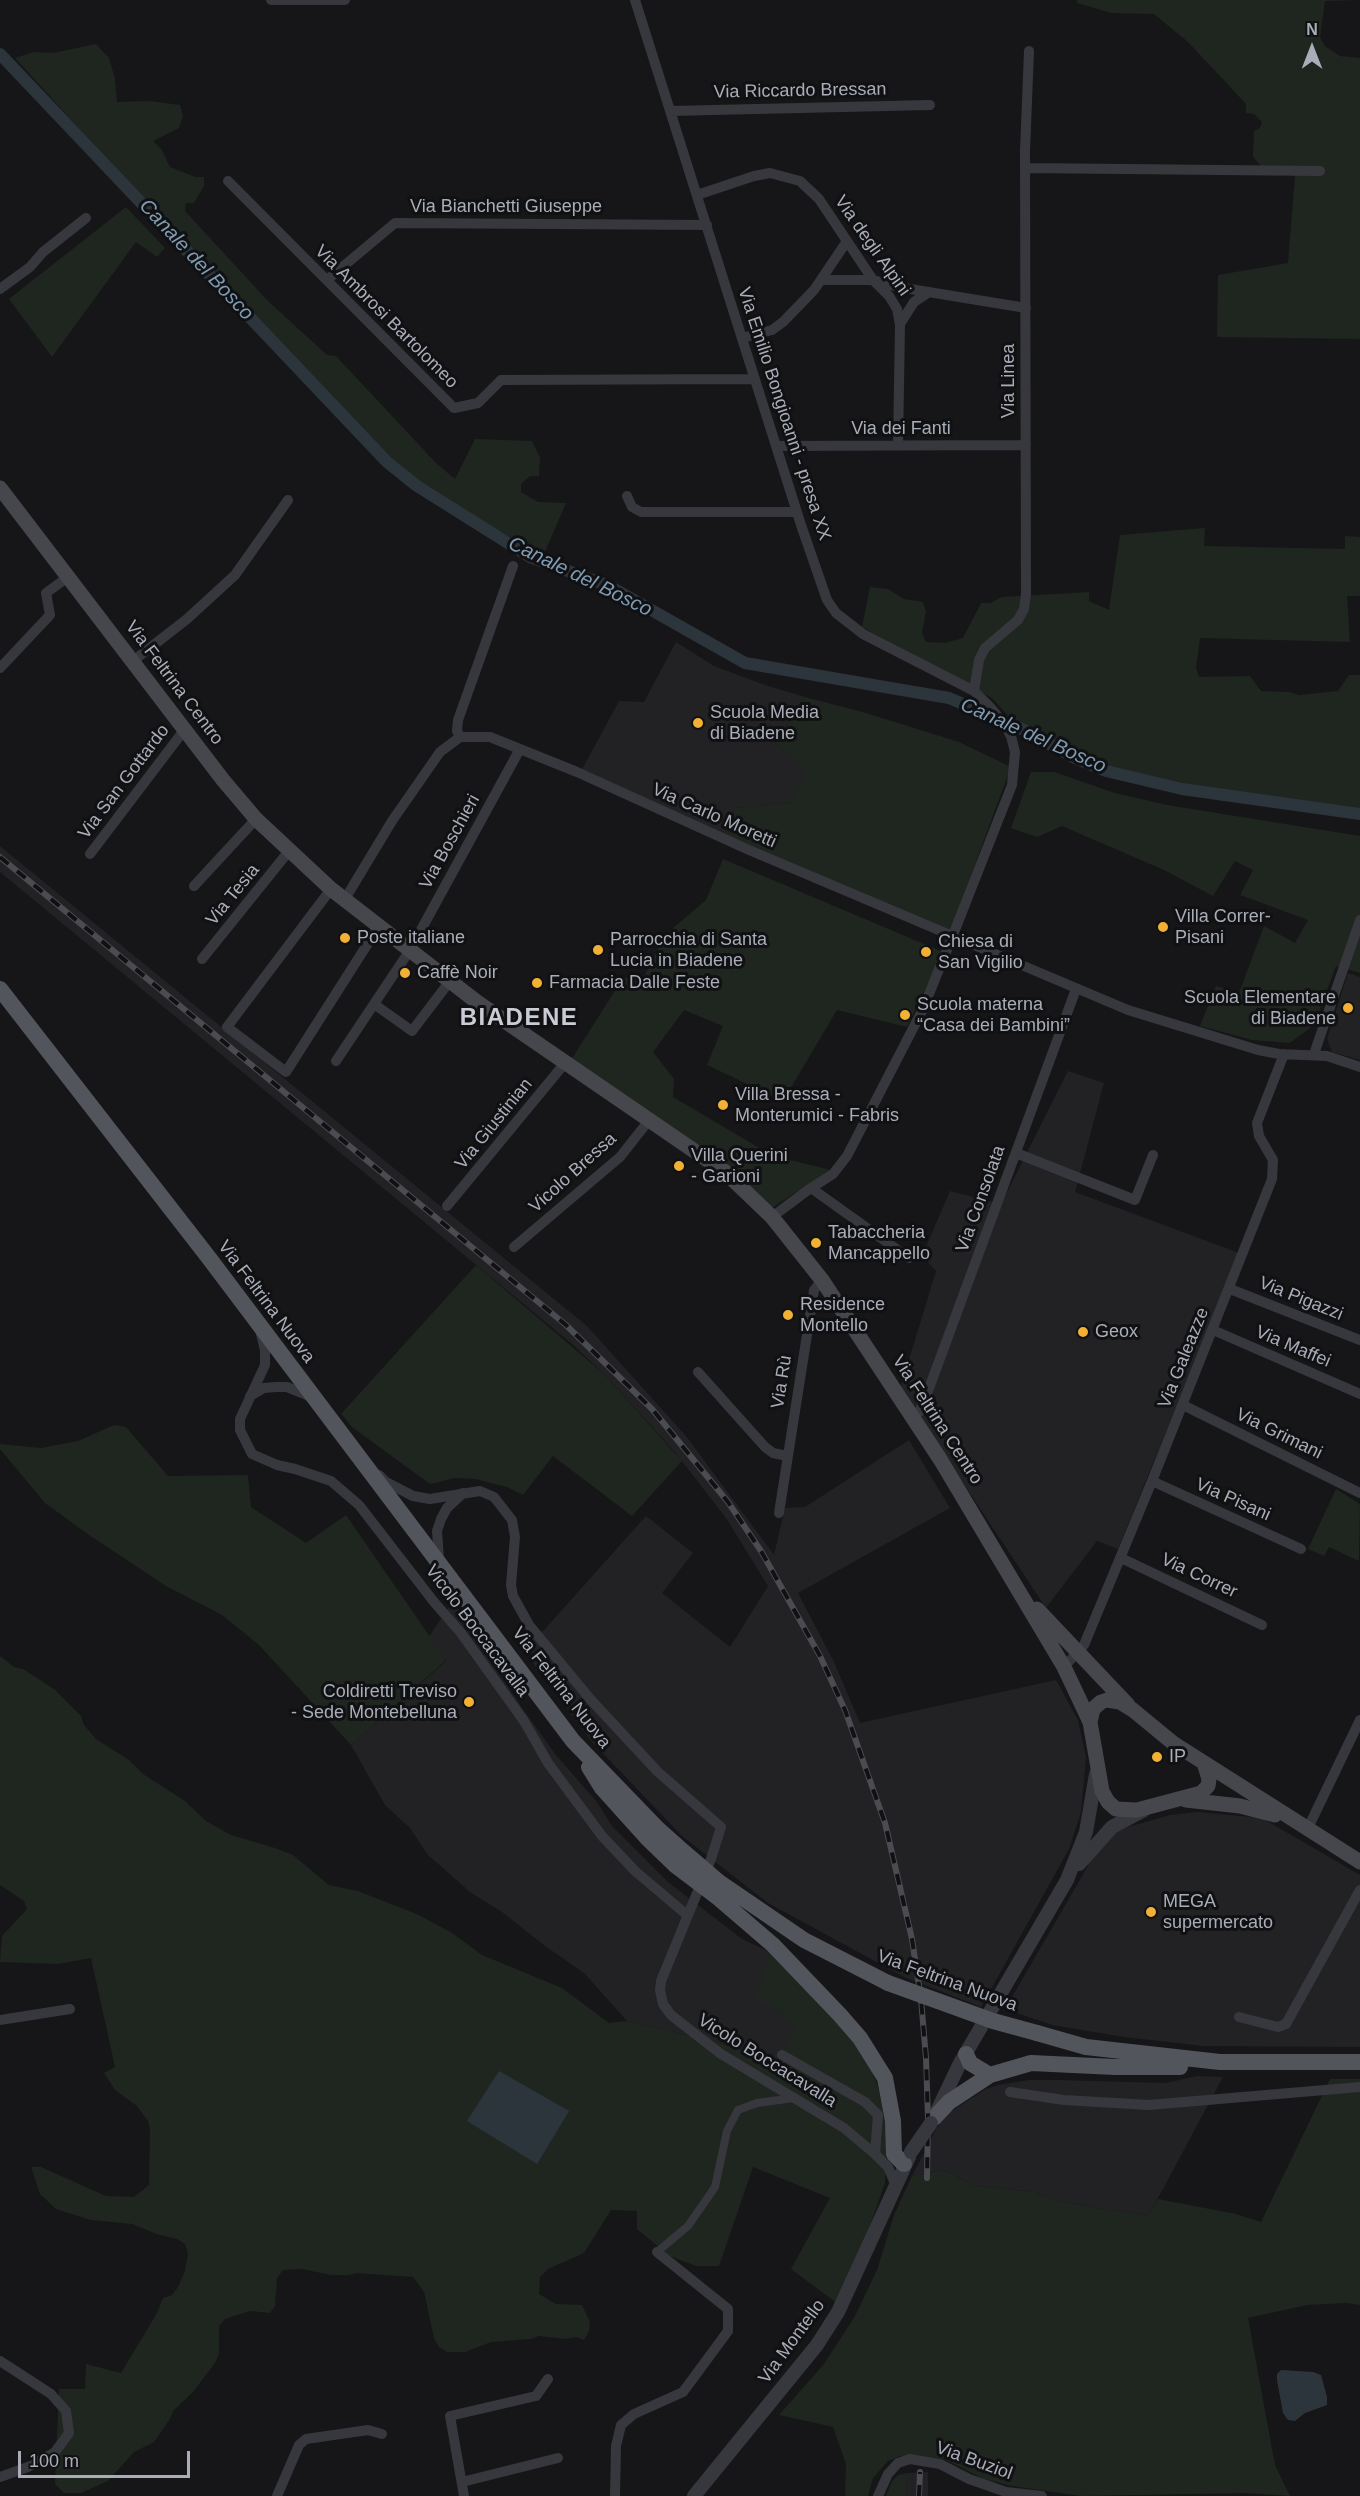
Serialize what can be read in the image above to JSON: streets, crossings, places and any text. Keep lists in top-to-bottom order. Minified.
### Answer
{"streets":{"main road":["Via Feltrina Centro","Via Feltrina Nuova"],"street":["Via Riccardo Bressan","Via Bianchetti Giuseppe","Via degli Alpini","Via Ambrosi Bartolomeo","Via Linea","Via Emilio Bongioanni - presa XX","Via dei Fanti","Via San Gottardo","Via Carlo Moretti","Via Boschieri","Via Tesia","Via Giustinian","Vicolo Bressa","Via Consolata","Via Pigazzi","Via Maffei","Via Galeazze","Via Rù","Via Grimani","Via Pisani","Via Correr","Vicolo Boccacavalla","Via Montello","Via Buziol"]},"crossings":[["Via Riccardo Bressan","Via Emilio Bongioanni - presa XX"],["Via Bianchetti Giuseppe","Via Ambrosi Bartolomeo"],["Via Bianchetti Giuseppe","Via Emilio Bongioanni - presa XX"],["Via degli Alpini","Via Emilio Bongioanni - presa XX"],["Via degli Alpini","Via dei Fanti"],["Via Ambrosi Bartolomeo","Via Emilio Bongioanni - presa XX"],["Via Linea","Via Emilio Bongioanni - presa XX"],["Via Linea","Via dei Fanti"],["Via Emilio Bongioanni - presa XX","Via dei Fanti"],["Via Emilio Bongioanni - presa XX","Via Carlo Moretti"],["Via Feltrina Centro","Via San Gottardo"],["Via Feltrina Centro","Via Boschieri"],["Via Feltrina Centro","Via Tesia"],["Via Feltrina Centro","Via Giustinian"],["Via Feltrina Centro","Vicolo Bressa"],["Via Feltrina Centro","Via Consolata"],["Via Feltrina Centro","Via Galeazze"],["Via Feltrina Centro","Via Rù"],["Via Feltrina Centro","Via Montello"],["Via Carlo Moretti","Via Boschieri"],["Via Carlo Moretti","Via Consolata"],["Via Carlo Moretti","Via Galeazze"],["Via Pigazzi","Via Galeazze"],["Via Feltrina Nuova","Vicolo Boccacavalla"],["Via Maffei","Via Galeazze"],["Via Galeazze","Via Grimani"],["Via Galeazze","Via Pisani"],["Via Galeazze","Via Correr"],["Vicolo Boccacavalla","Via Montello"]],"districts":["BIADENE"],"water":["Canale del Bosco"],"places":["Scuola Media di Biadene","Villa Correr- Pisani","Poste italiane","Parrocchia di Santa Lucia in Biadene","Chiesa di San Vigilio","Caffè Noir","Farmacia Dalle Feste","Scuola Elementare di Biadene","Scuola materna “Casa dei Bambini”","Villa Bressa - Monterumici - Fabris","Villa Querini - Garioni","Tabaccheria Mancappello","Residence Montello","Geox","Coldiretti Treviso - Sede Montebelluna","IP","MEGA supermercato"],"scale_bar":"100 m","north":"top"}
